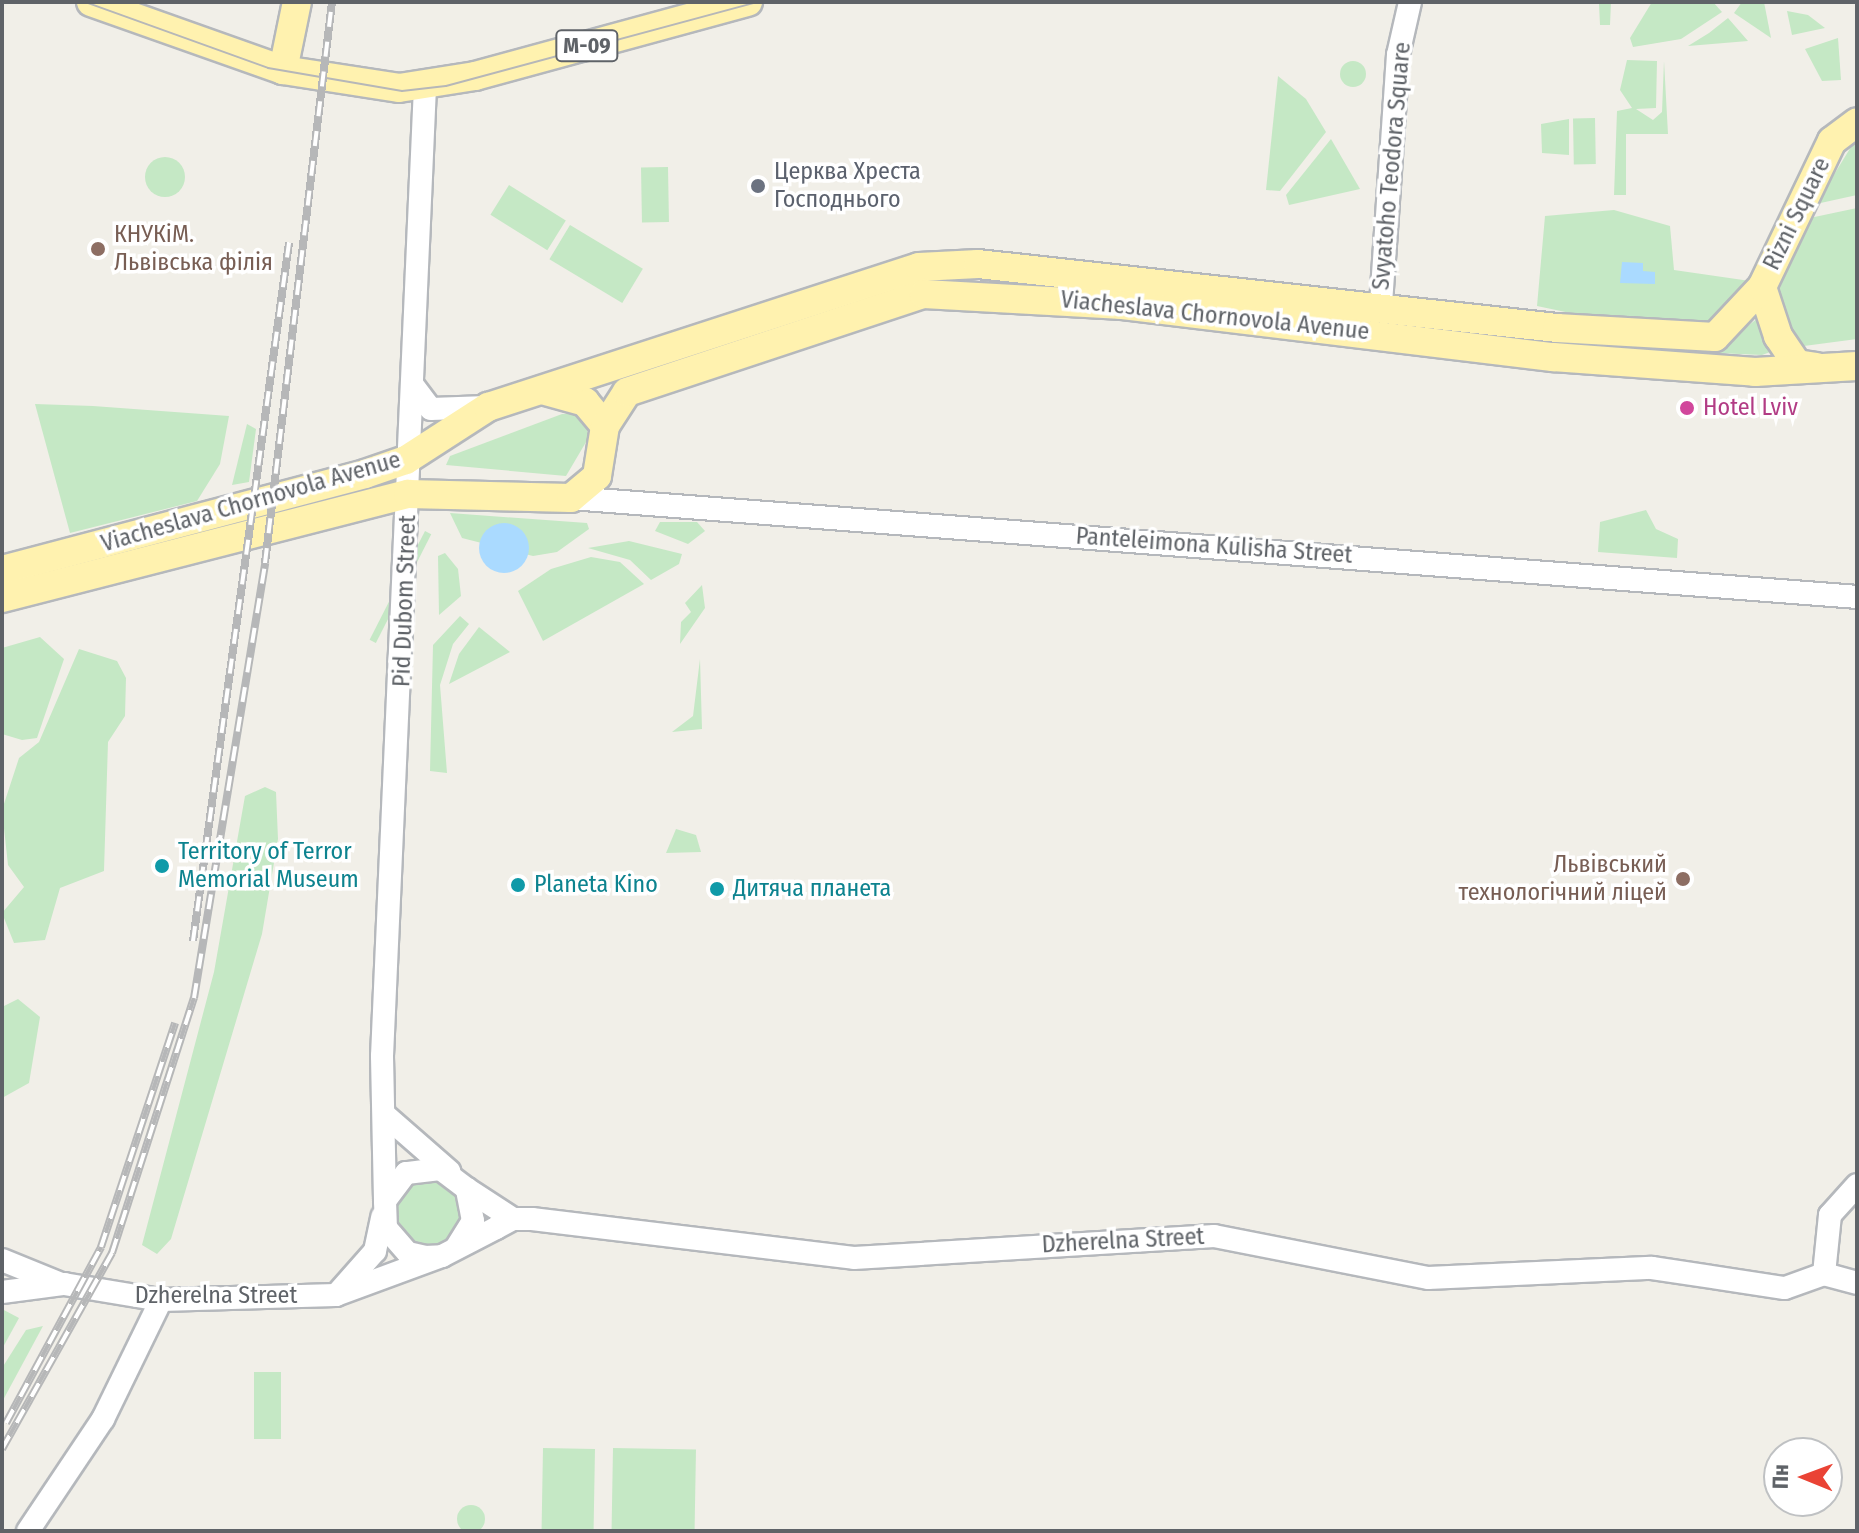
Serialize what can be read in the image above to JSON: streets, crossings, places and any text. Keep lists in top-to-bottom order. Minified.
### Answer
{"streets":{"main road":["М-09","Rizni Square","Viacheslava Chornovola Avenue"],"street":["Svyatoho Teodora Square","Panteleimona Kulisha Street","Pid Dubom Street","Dzherelna Street"]},"crossings":[["М-09","Pid Dubom Street"],["Svyatoho Teodora Square","Viacheslava Chornovola Avenue"],["Rizni Square","Viacheslava Chornovola Avenue"],["Viacheslava Chornovola Avenue","Panteleimona Kulisha Street"],["Viacheslava Chornovola Avenue","Pid Dubom Street"],["Pid Dubom Street","Dzherelna Street"]],"places":["Церква Хреста Господнього","КНУКіМ. Львівська філія","Hotel Lviv","Territory of Terror Memorial Museum","Львівський технологічний ліцей","Planeta Kino","Дитяча планета"],"north":"left"}
